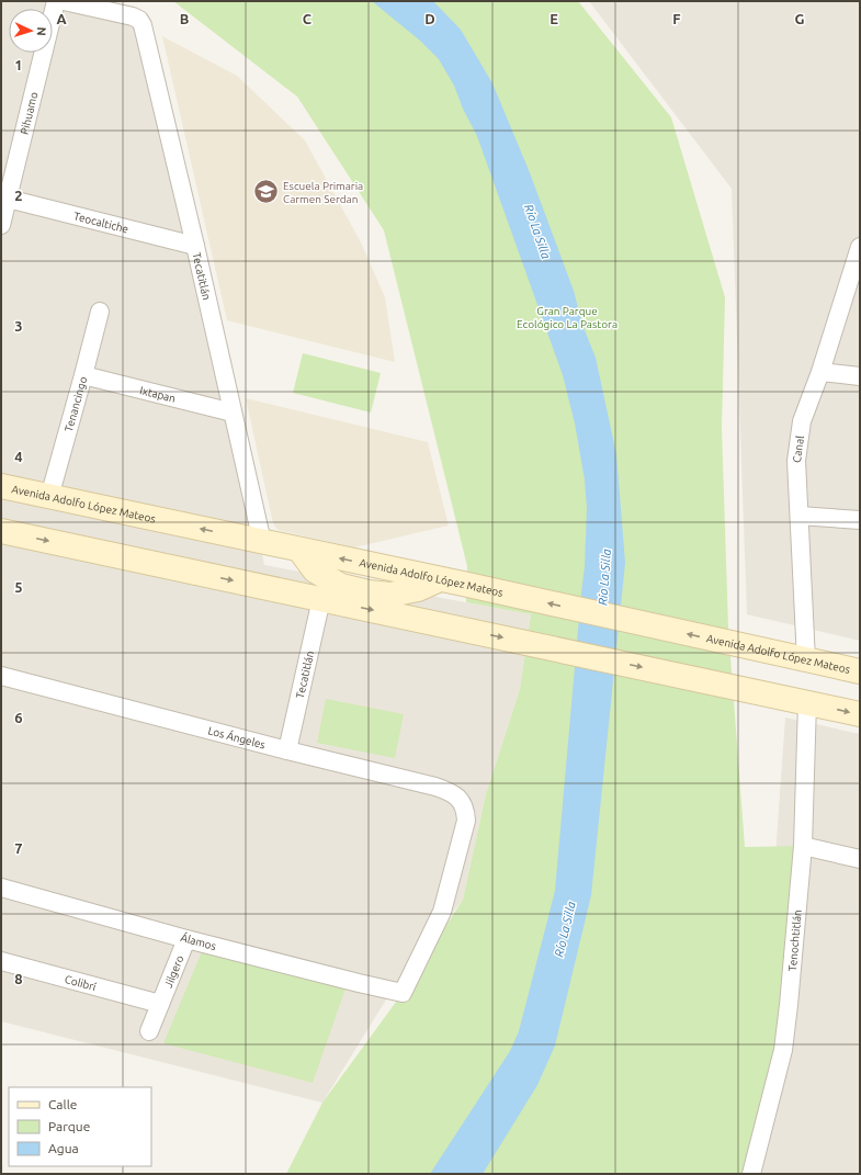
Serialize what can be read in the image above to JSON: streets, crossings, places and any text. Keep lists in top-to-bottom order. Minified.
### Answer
{"streets":{"main road":["Avenida Adolfo López Mateos"],"street":["Pihuamo","Teocaltiche","Tecatitlán","Ixtapan","Tenancingo","Canal","Los Ángeles","Tenochtitlán","Álamos","Jilgero","Colibrí"]},"crossings":[["Pihuamo","Teocaltiche"],["Teocaltiche","Tecatitlán"],["Tecatitlán","Ixtapan"],["Tecatitlán","Avenida Adolfo López Mateos"],["Tecatitlán","Los Ángeles"],["Ixtapan","Tenancingo"],["Tenancingo","Avenida Adolfo López Mateos"],["Canal","Avenida Adolfo López Mateos"],["Los Ángeles","Álamos"],["Álamos","Jilgero"],["Jilgero","Colibrí"]],"water":["Río La Silla"],"parks":["Gran Parque Ecológico La Pastora"],"places":{"school or university":["Escuela Primaria Carmen Serdan"]},"legend":["Calle","Parque","Agua"],"north":"right","grid":{"columns":["A","B","C","D","E","F","G"],"rows":["1","2","3","4","5","6","7","8"]}}
